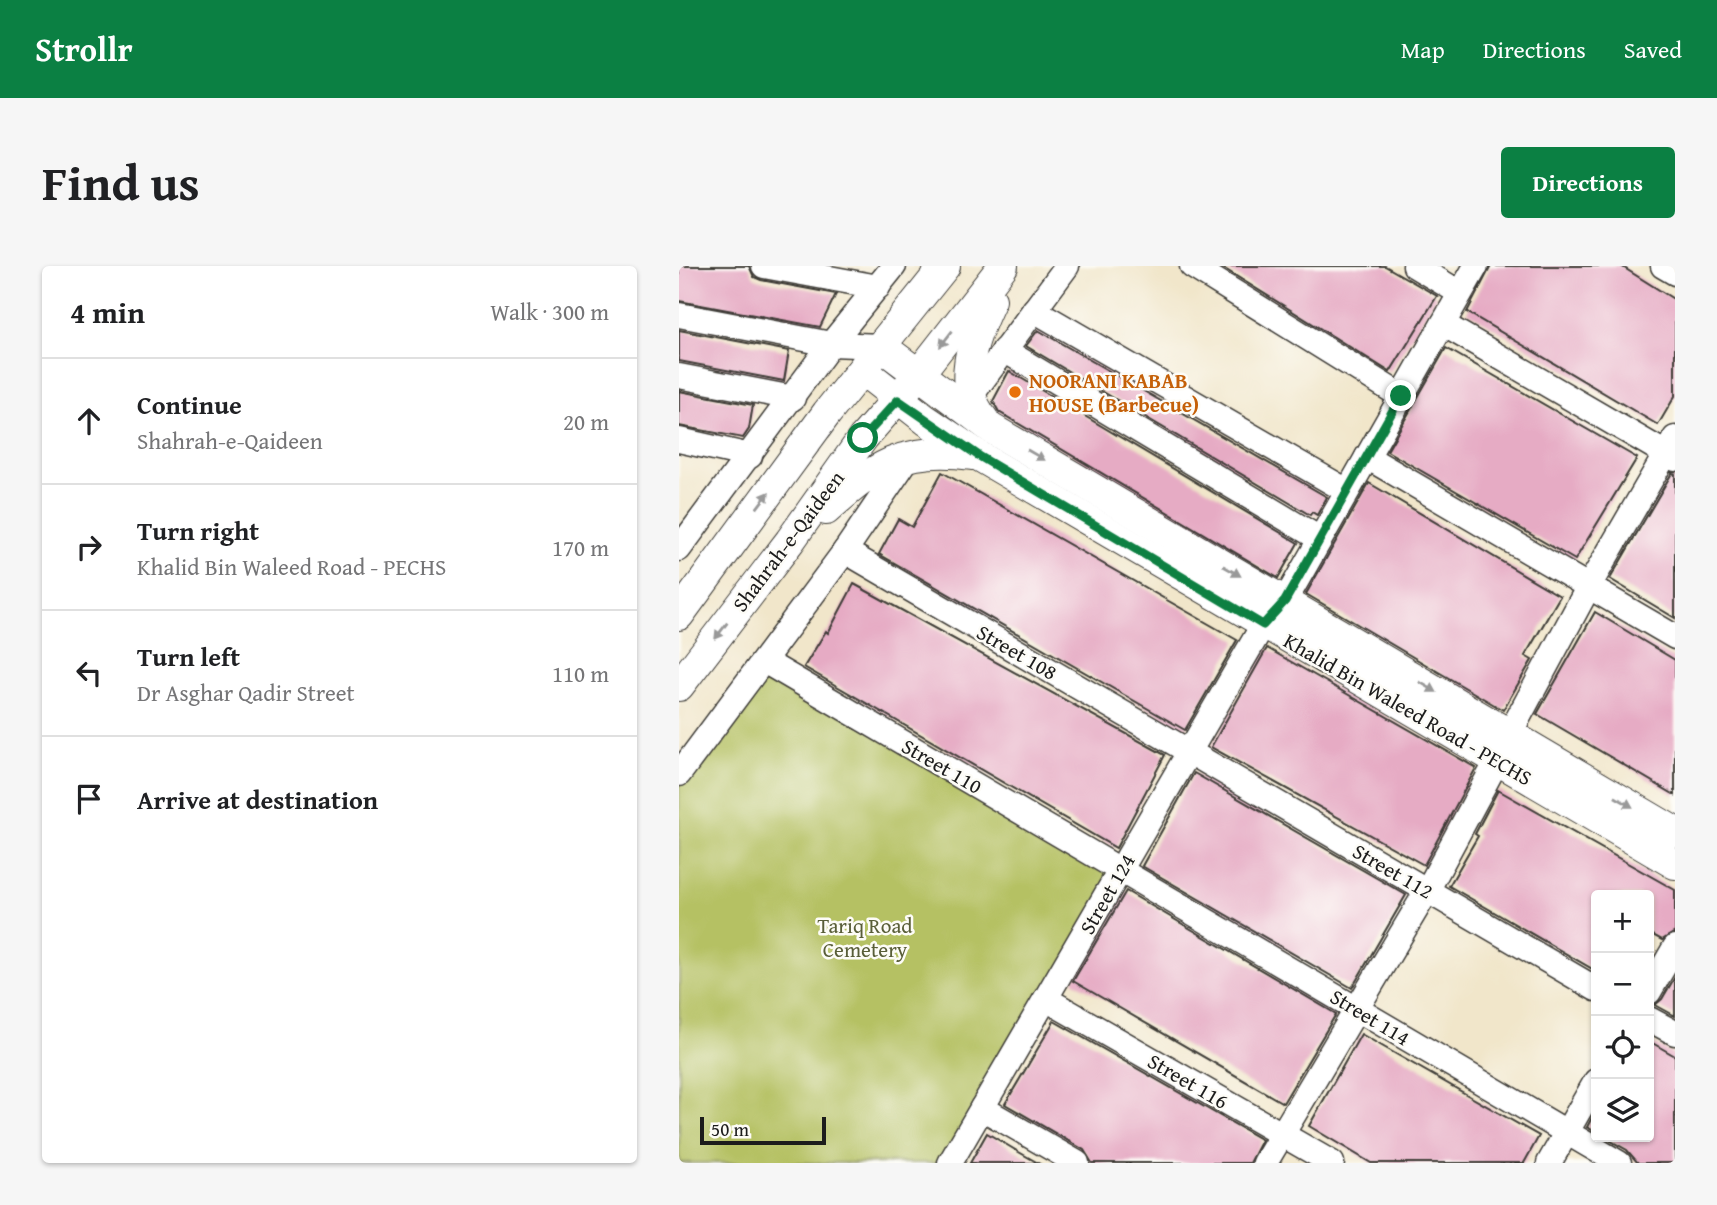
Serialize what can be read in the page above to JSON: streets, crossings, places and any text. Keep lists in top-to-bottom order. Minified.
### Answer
{"streets":{"main road":["Shahrah-e-Qaideen","Khalid Bin Waleed Road - PECHS"],"street":["Street 108","Street 110","Street 112","Street 124","Street 114","Street 116"]},"crossings":[["Shahrah-e-Qaideen","Khalid Bin Waleed Road - PECHS"],["Street 108","Street 112"],["Street 108","Street 124"],["Khalid Bin Waleed Road - PECHS","Street 124"],["Street 110","Street 124"],["Street 110","Street 114"],["Street 112","Street 124"],["Street 124","Street 114"],["Street 124","Street 116"]],"parks":["Tariq Road Cemetery"],"places":["NOORANI KABAB HOUSE (Barbecue)"],"scale_bar":"50 m","page":{"header":"Strollr","nav":["Map","Directions","Saved"],"title":"Find us","buttons":"Directions","heading":["4 min","Walk · 300 m"],"list":[["Continue","Shahrah-e-Qaideen","20 m"],["Turn right","Khalid Bin Waleed Road - PECHS","170 m"],["Turn left","Dr Asghar Qadir Street","110 m"],"Arrive at destination"],"map_buttons":["+","−"],"scale":"50 m"}}
